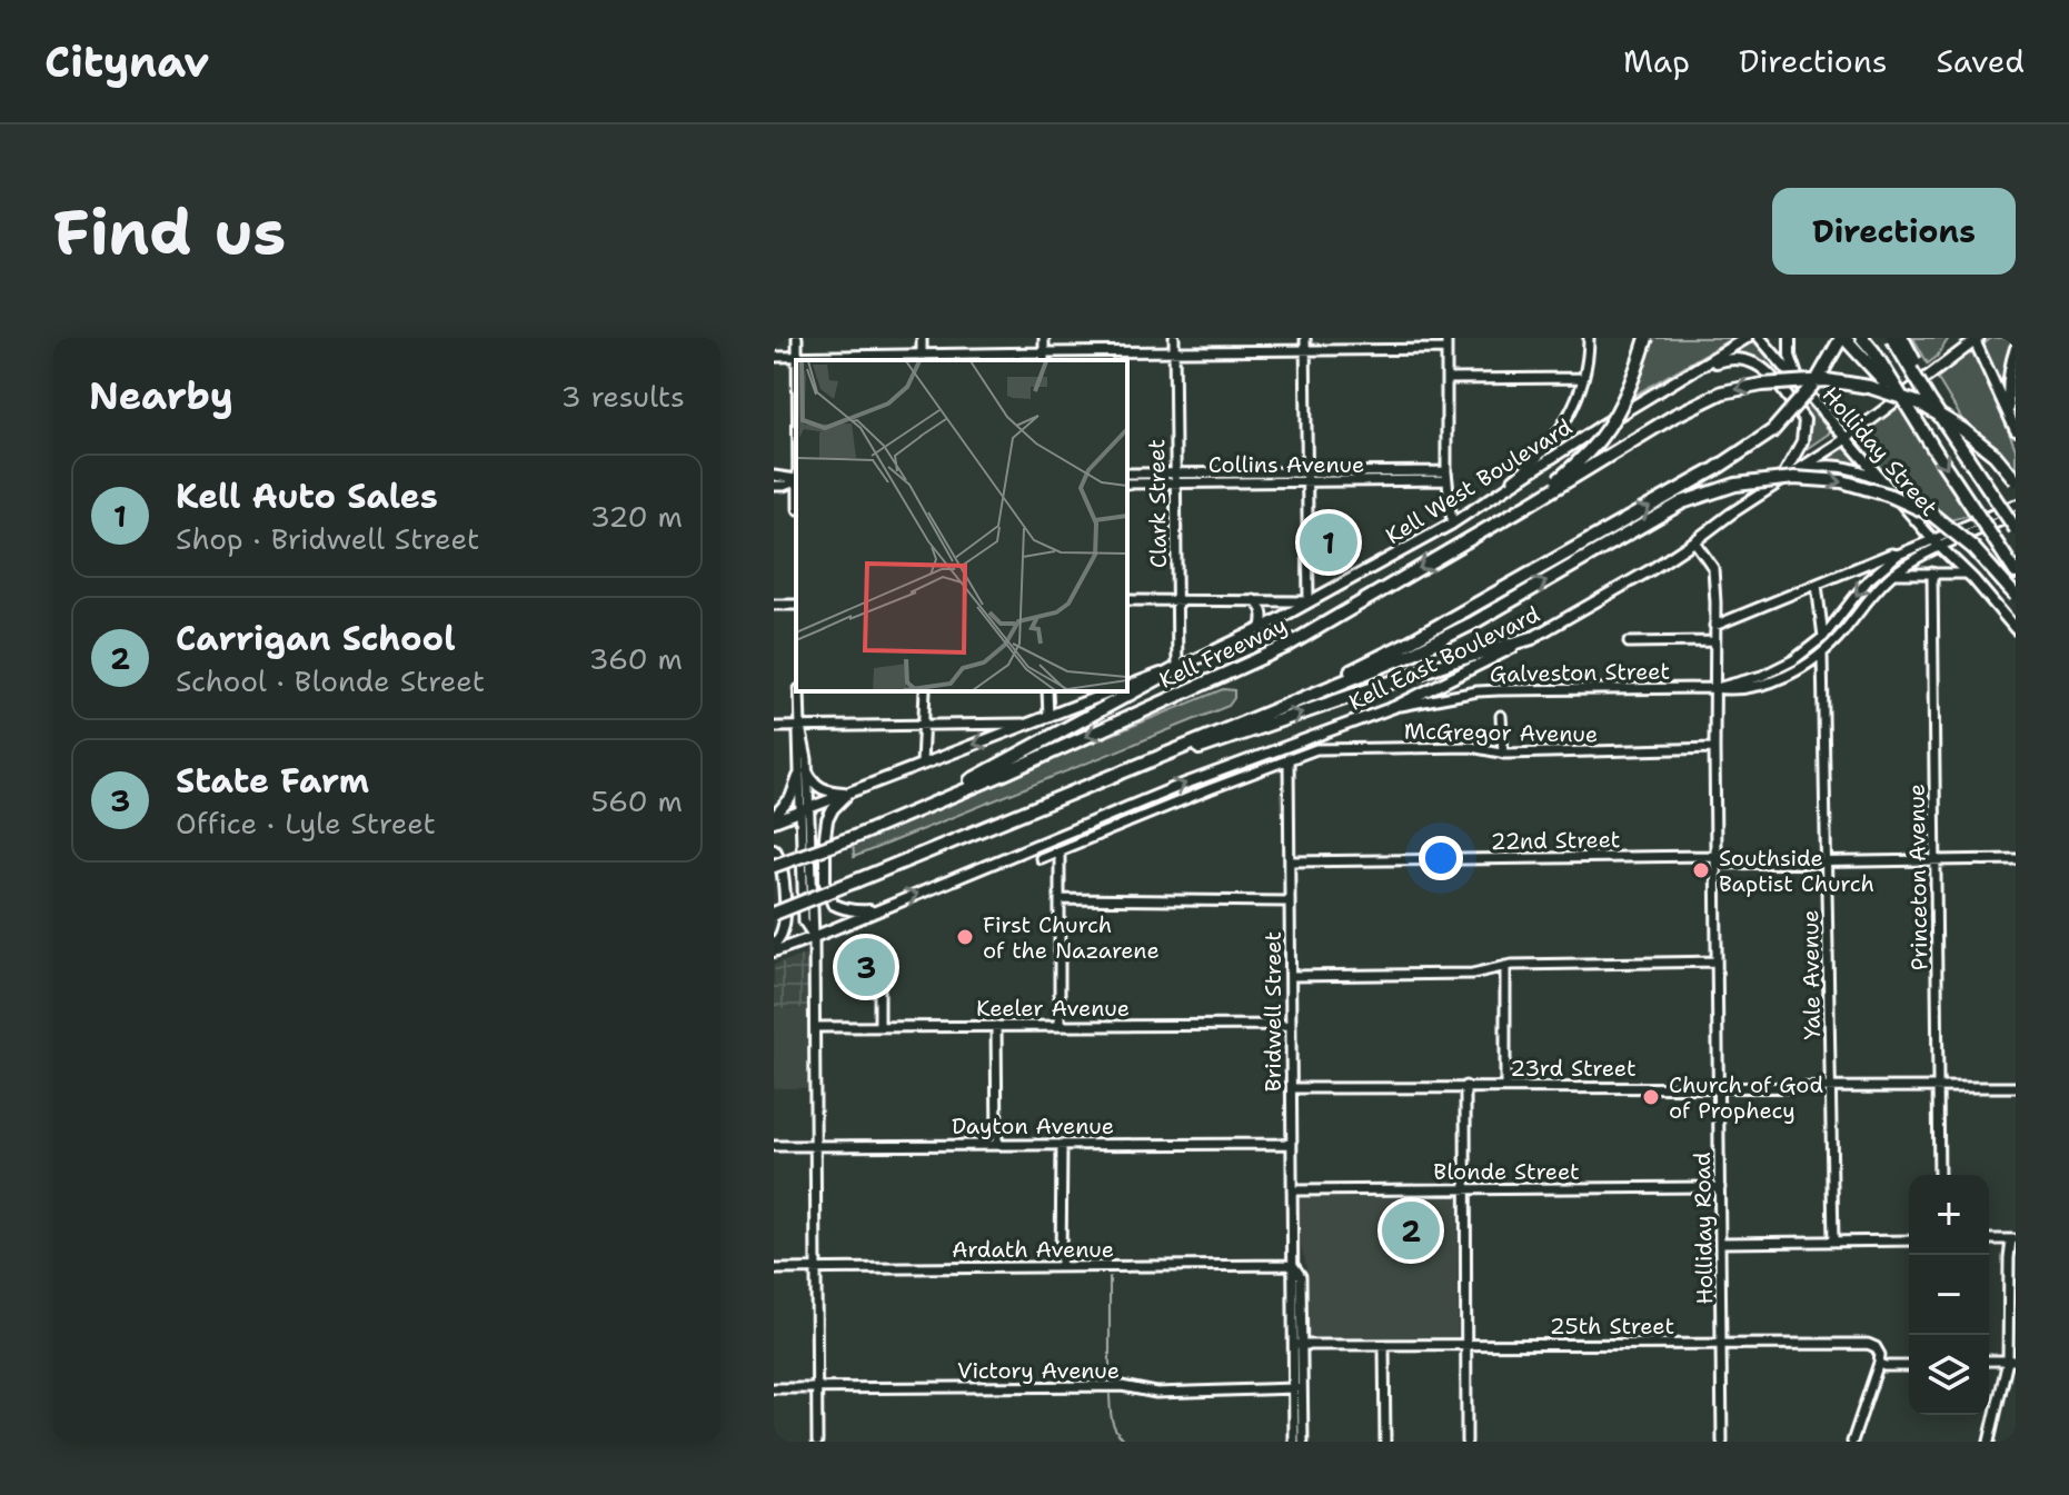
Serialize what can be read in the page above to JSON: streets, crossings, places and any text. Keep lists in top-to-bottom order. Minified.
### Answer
{"streets":{"highway":["Kell Freeway"],"main road":["Holliday Street","Kell West Boulevard","Kell East Boulevard"],"street":["Collins Avenue","Clark Street","Galveston Street","McGregor Avenue","22nd Street","Princeton Avenue","Yale Avenue","Keeler Avenue","Bridwell Street","23rd Street","Dayton Avenue","Blonde Street","Holliday Road","Ardath Avenue","25th Street","Victory Avenue"]},"crossings":[["Holliday Street","Kell East Boulevard"],["Holliday Street","Galveston Street"],["Collins Avenue","Clark Street"],["Kell West Boulevard","Clark Street"],["Kell East Boulevard","Galveston Street"],["Kell East Boulevard","Holliday Road"],["Galveston Street","Yale Avenue"],["Galveston Street","Holliday Road"],["McGregor Avenue","Bridwell Street"],["McGregor Avenue","Holliday Road"],["22nd Street","Princeton Avenue"],["22nd Street","Yale Avenue"],["22nd Street","Bridwell Street"],["22nd Street","Holliday Road"],["Princeton Avenue","23rd Street"],["Yale Avenue","23rd Street"],["Keeler Avenue","Bridwell Street"],["Bridwell Street","23rd Street"],["Bridwell Street","Dayton Avenue"],["Bridwell Street","Blonde Street"],["Bridwell Street","Ardath Avenue"],["Bridwell Street","25th Street"],["Bridwell Street","Victory Avenue"],["23rd Street","Holliday Road"],["Blonde Street","Holliday Road"],["Holliday Road","25th Street"]],"one_way":["Kell East Boulevard"],"places":["Southside Baptist Church","First Church of the Nazarene","Church of God of Prophecy"],"page":{"header":"Citynav","nav":["Map","Directions","Saved"],"buttons":"Directions","title":"Find us","heading":["Nearby","3 results"],"list":[{"mark":"1","name":"Kell Auto Sales","note":"Shop · Bridwell Street","value":"320 m"},{"mark":"2","name":"Carrigan School","note":"School · Blonde Street","value":"360 m"},{"mark":"3","name":"State Farm","note":"Office · Lyle Street","value":"560 m"}],"pins":["1","3","2"],"map_buttons":["+","−"]}}
